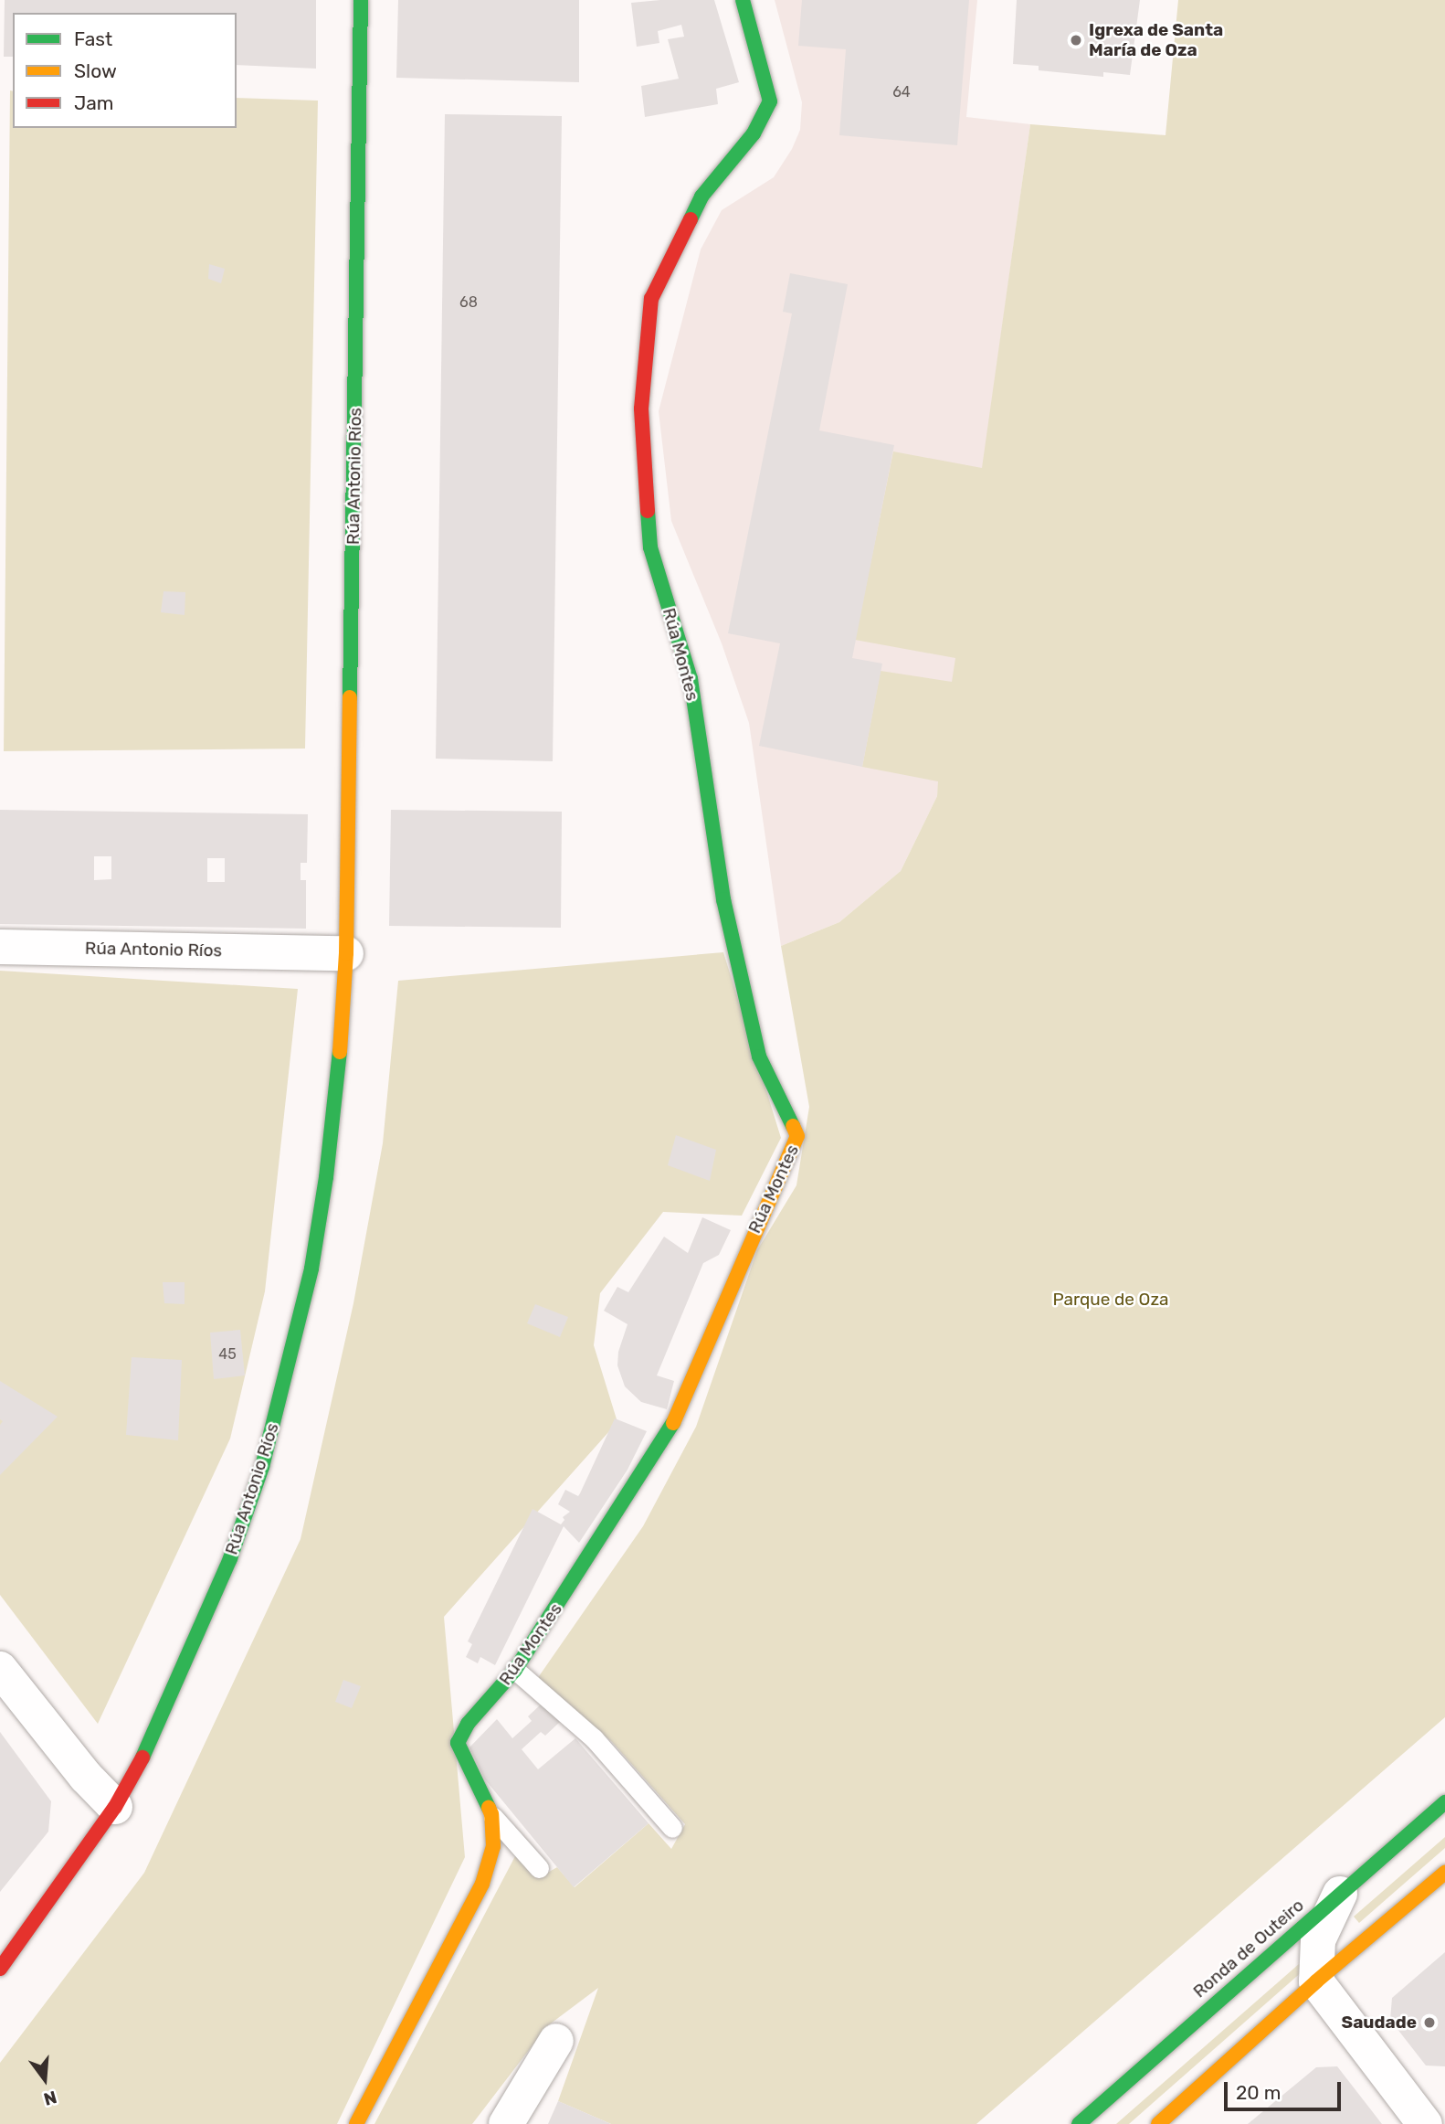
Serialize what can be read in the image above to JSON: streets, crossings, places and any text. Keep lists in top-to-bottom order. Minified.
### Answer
{"streets":{"street":["Rúa Antonio Ríos","Rúa Montes","Ronda de Outeiro"]},"parks":["Parque de Oza"],"places":["Igrexa de Santa María de Oza","Saudade"],"house_numbers":["64","68","45"],"legend":["Fast","Slow","Jam"],"scale_bar":"20 m","north":"bottom"}
